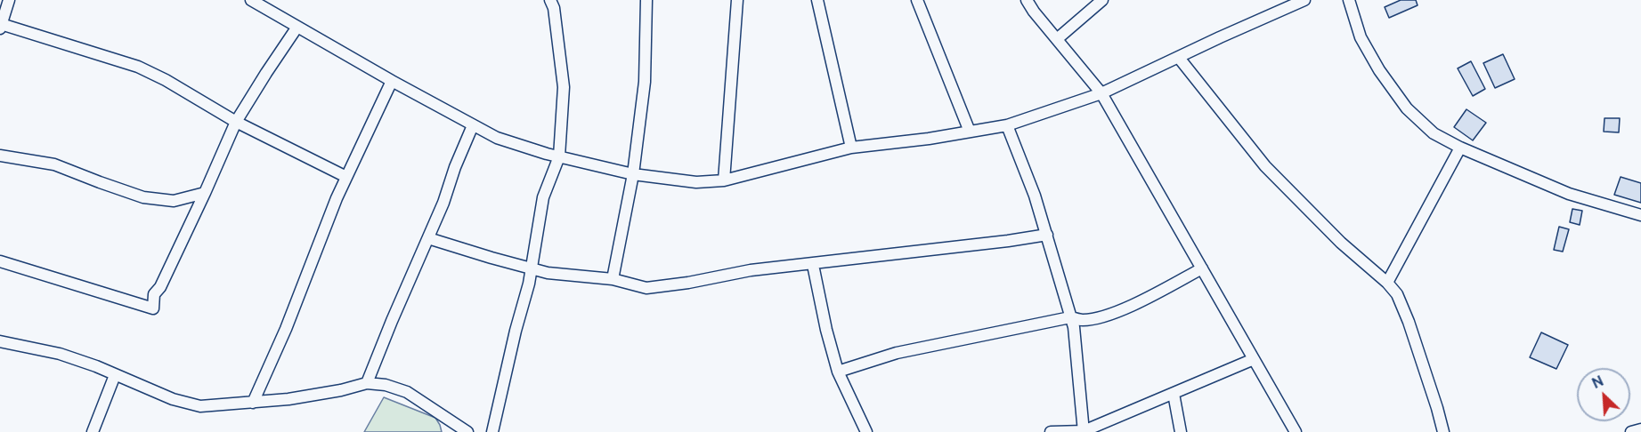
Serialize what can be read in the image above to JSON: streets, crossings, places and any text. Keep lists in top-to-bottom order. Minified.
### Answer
{"north":"top left"}
